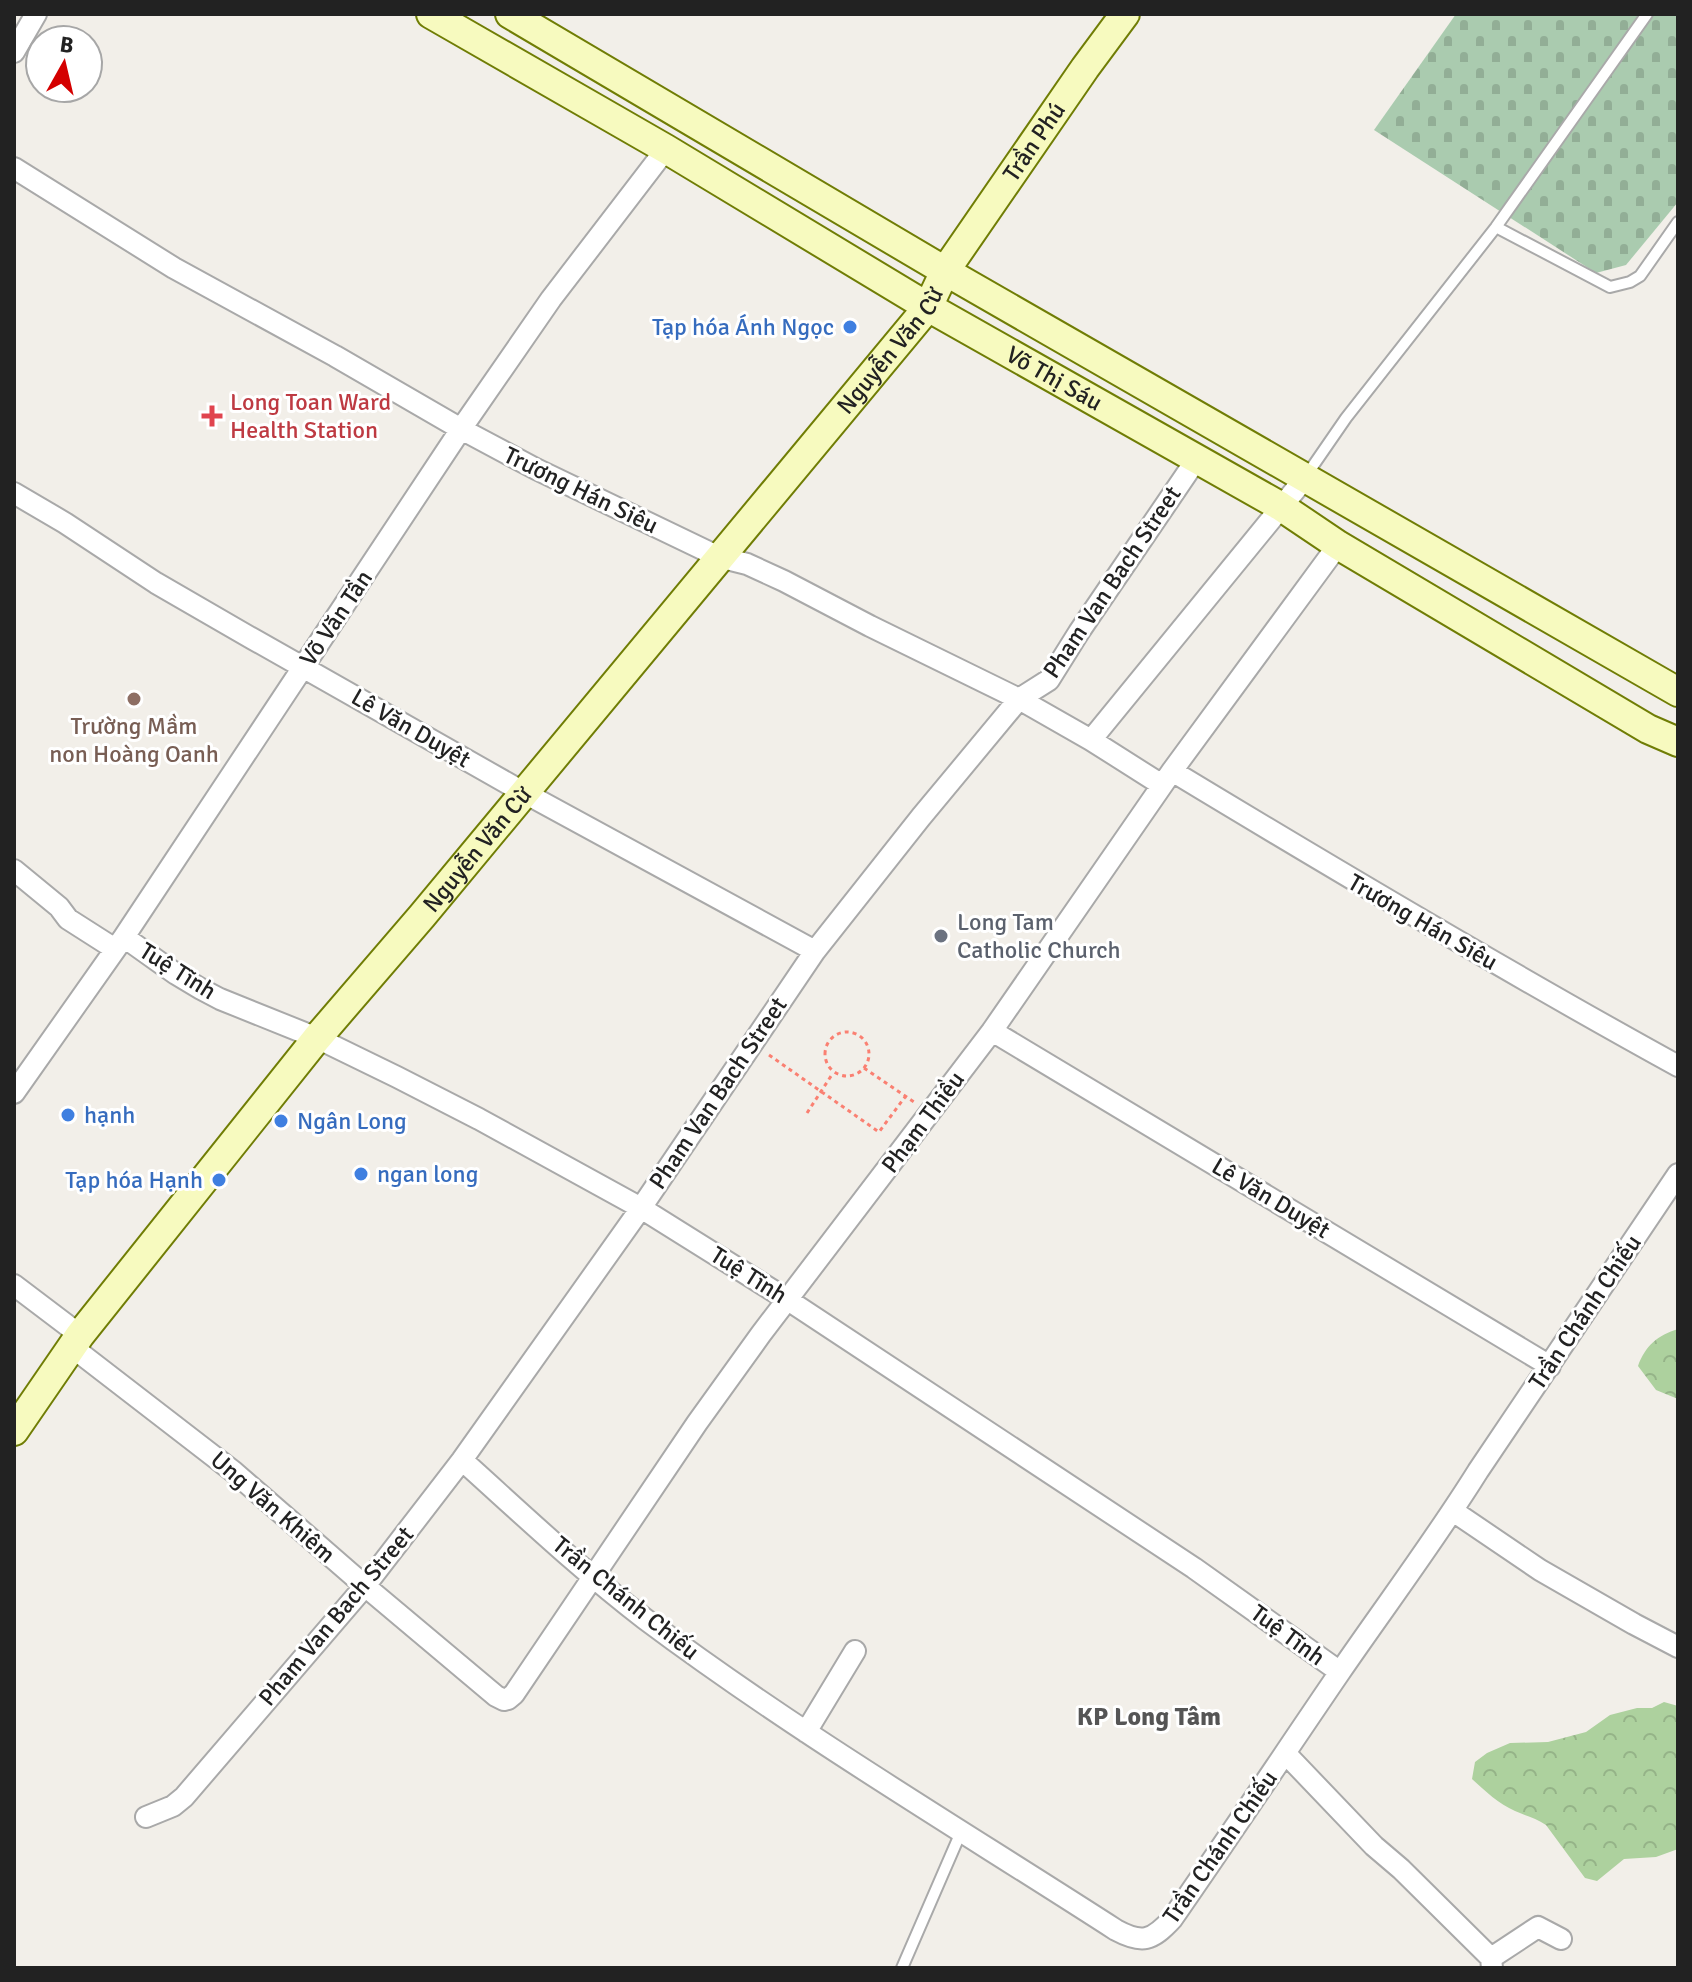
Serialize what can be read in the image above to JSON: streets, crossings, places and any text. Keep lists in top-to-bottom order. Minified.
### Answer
{"streets":{"main road":["Trần Phú","Nguyễn Văn Cừ","Võ Thị Sáu"],"street":["Trương Hán Siêu","Pham Van Bach Street","Võ Văn Tần","Lê Văn Duyệt","Tuệ Tĩnh","Phạm Thiều","Trần Chánh Chiếu","Ung Văn Khiêm"]},"crossings":[["Trần Phú","Nguyễn Văn Cừ"],["Trần Phú","Võ Thị Sáu"],["Nguyễn Văn Cừ","Võ Thị Sáu"],["Nguyễn Văn Cừ","Trương Hán Siêu"],["Nguyễn Văn Cừ","Lê Văn Duyệt"],["Nguyễn Văn Cừ","Tuệ Tĩnh"],["Nguyễn Văn Cừ","Ung Văn Khiêm"],["Võ Thị Sáu","Pham Van Bach Street"],["Võ Thị Sáu","Võ Văn Tần"],["Võ Thị Sáu","Phạm Thiều"],["Trương Hán Siêu","Pham Van Bach Street"],["Trương Hán Siêu","Võ Văn Tần"],["Trương Hán Siêu","Phạm Thiều"],["Pham Van Bach Street","Lê Văn Duyệt"],["Pham Van Bach Street","Tuệ Tĩnh"],["Pham Van Bach Street","Trần Chánh Chiếu"],["Pham Van Bach Street","Ung Văn Khiêm"],["Võ Văn Tần","Lê Văn Duyệt"],["Võ Văn Tần","Tuệ Tĩnh"],["Lê Văn Duyệt","Phạm Thiều"],["Lê Văn Duyệt","Trần Chánh Chiếu"],["Tuệ Tĩnh","Phạm Thiều"],["Tuệ Tĩnh","Trần Chánh Chiếu"],["Phạm Thiều","Trần Chánh Chiếu"],["Phạm Thiều","Ung Văn Khiêm"]],"districts":["KP Long Tâm"],"places":{"other":["Tạp hóa Ánh Ngọc","Trường Mầm non Hoàng Oanh","Long Tam Catholic Church","hạnh","Ngân Long","ngan long","Tạp hóa Hạnh"],"health":["Long Toan Ward Health Station"]},"north":"top"}
